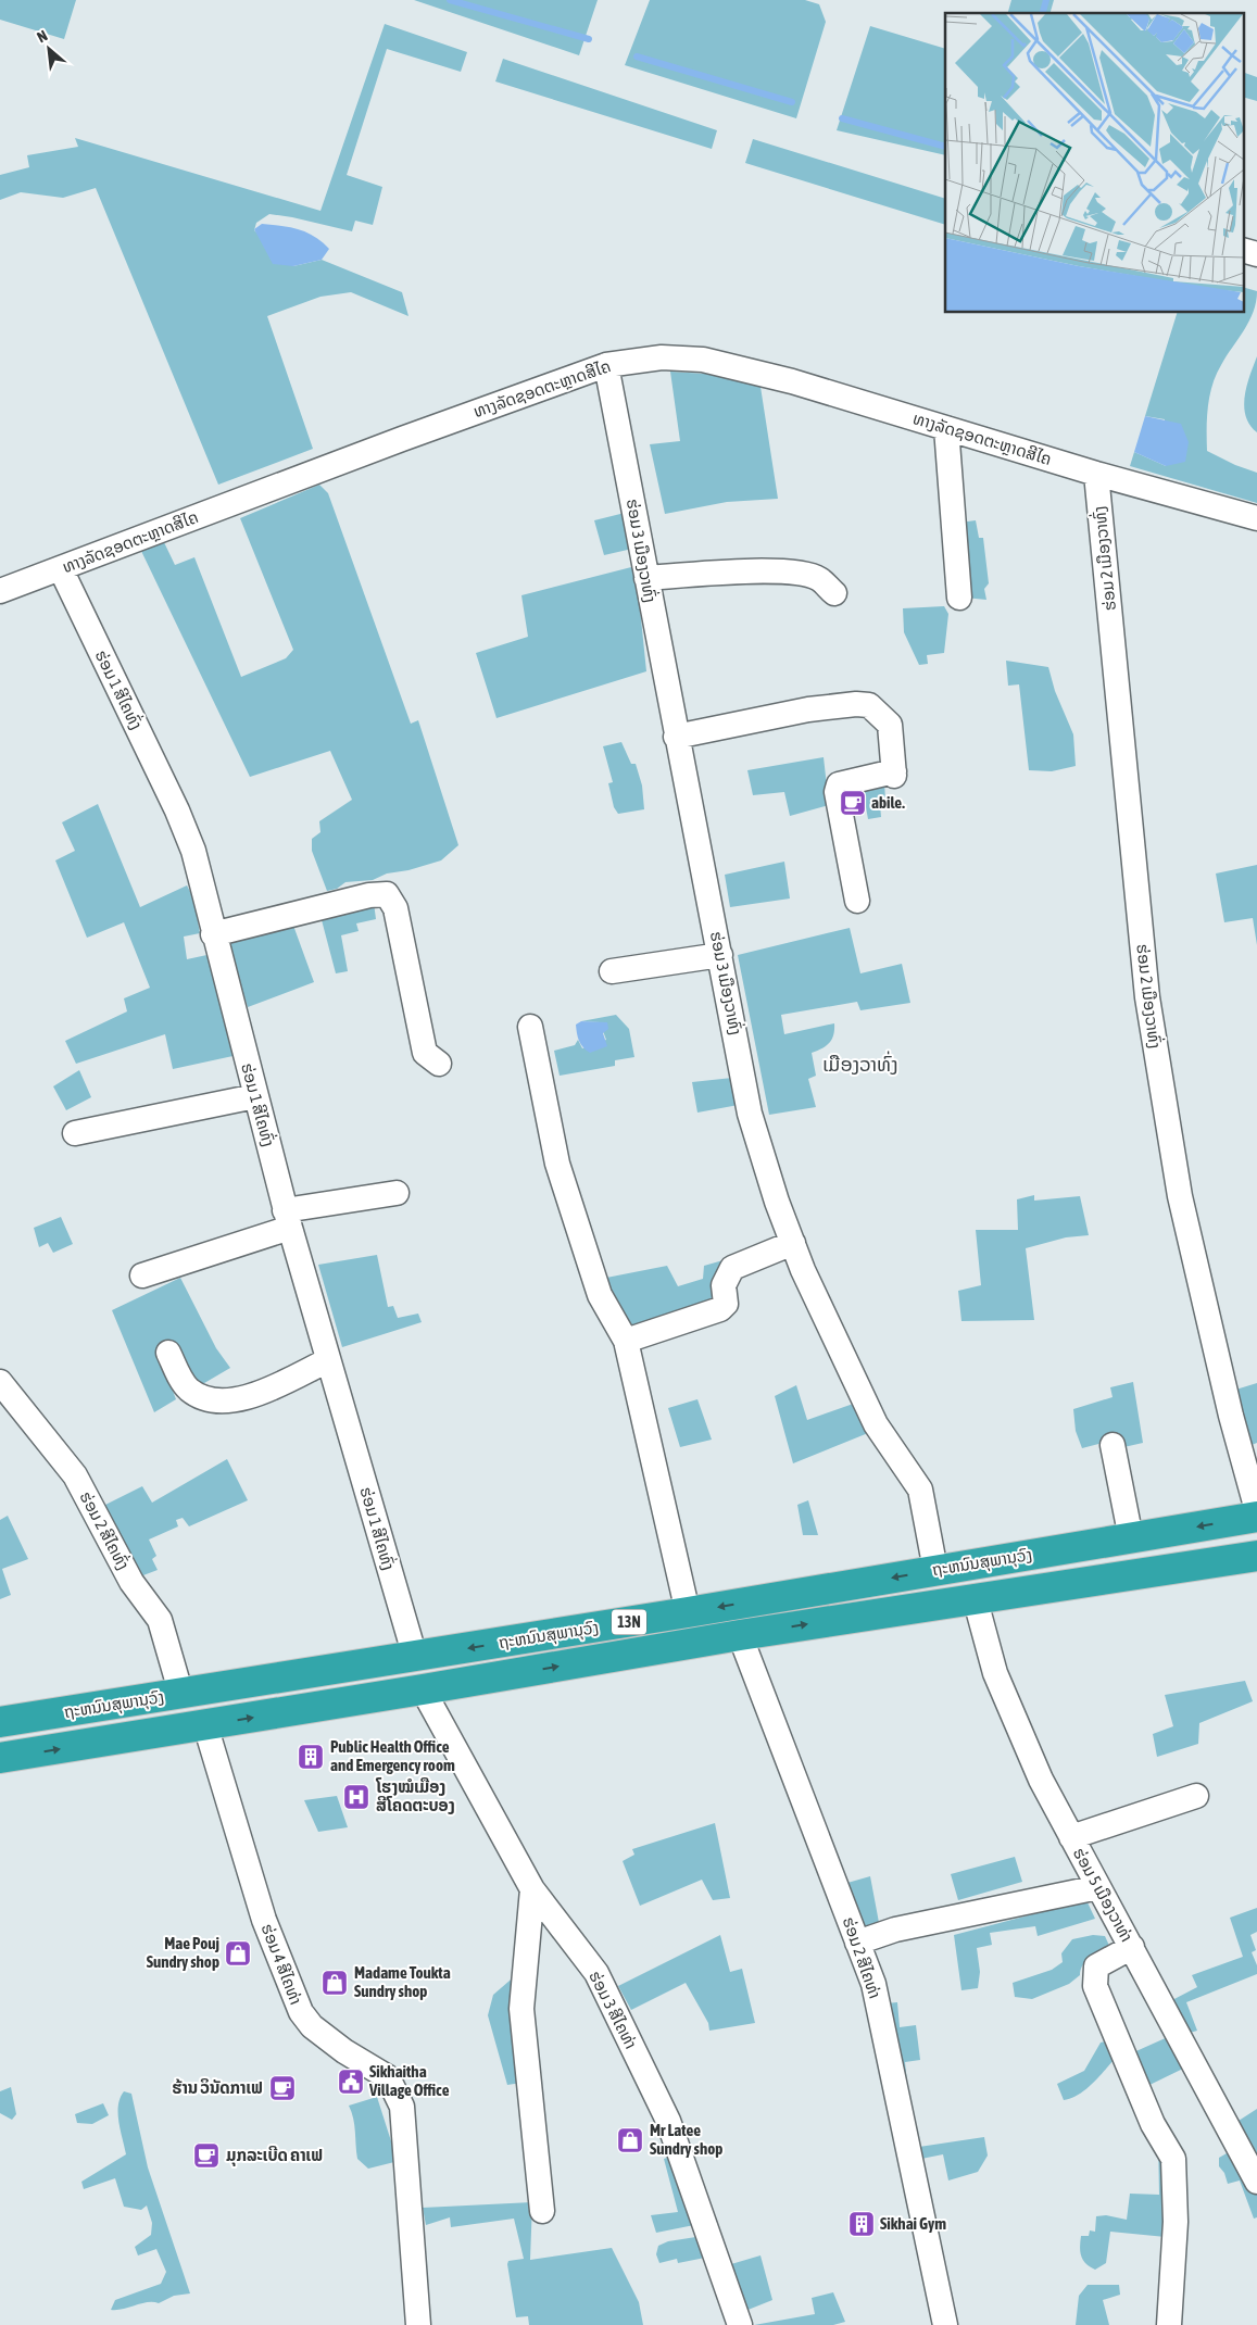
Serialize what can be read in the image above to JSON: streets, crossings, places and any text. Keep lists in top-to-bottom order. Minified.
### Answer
{"streets":{"highway":["ຖະຫນົນສຸພານຸວົງ","13N"],"street":["ທາງລັດຊອດຕະຫຼາດສີໄຄ","ຮ່ອມ 3 ເມືອງວາທົ່ງ","ຮ່ອມ 2 ເມືອງວາທົ່ງ","ຮ່ອມ 1 ສີໄຄທົ່ງ","ຮ່ອມ 2 ສີໄຄທົ່ງ","ຮ່ອມ 5 ເມືອງວາທ່າ","ຮ່ອມ 2 ສີໄຄທ່າ","ຮ່ອມ 4 ສີໄຄທ່າ","ຮ່ອມ 3 ສີໄຄທ່າ"]},"crossings":[["ທາງລັດຊອດຕະຫຼາດສີໄຄ","ຮ່ອມ 3 ເມືອງວາທົ່ງ"],["ທາງລັດຊອດຕະຫຼາດສີໄຄ","ຮ່ອມ 2 ເມືອງວາທົ່ງ"],["ທາງລັດຊອດຕະຫຼາດສີໄຄ","ຮ່ອມ 1 ສີໄຄທົ່ງ"],["ຮ່ອມ 3 ເມືອງວາທົ່ງ","ຖະຫນົນສຸພານຸວົງ"],["ຮ່ອມ 1 ສີໄຄທົ່ງ","ຖະຫນົນສຸພານຸວົງ"],["ຮ່ອມ 2 ສີໄຄທົ່ງ","ຖະຫນົນສຸພານຸວົງ"],["ຖະຫນົນສຸພານຸວົງ","ຮ່ອມ 5 ເມືອງວາທ່າ"],["ຖະຫນົນສຸພານຸວົງ","ຮ່ອມ 2 ສີໄຄທ່າ"],["ຖະຫນົນສຸພານຸວົງ","ຮ່ອມ 4 ສີໄຄທ່າ"],["ຖະຫນົນສຸພານຸວົງ","ຮ່ອມ 3 ສີໄຄທ່າ"]],"districts":["ເມືອງວາທົ່ງ"],"places":{"cafe":["abile.","ຮ້ານ ວິນັດກາເຟ","ມຸກລະເບີດ ຄາເຟ"],"building":["Public Health Office and Emergency room","Sikhai Gym"],"hospital":["ໂຮງໝໍເມືອງ ສີໂຄດຕະບອງ"],"shop":["Mae Pouj Sundry shop","Madame Toukta Sundry shop","Mr Latee Sundry shop"],"public building":["Sikhaitha Village Office"]},"north":"top left"}
